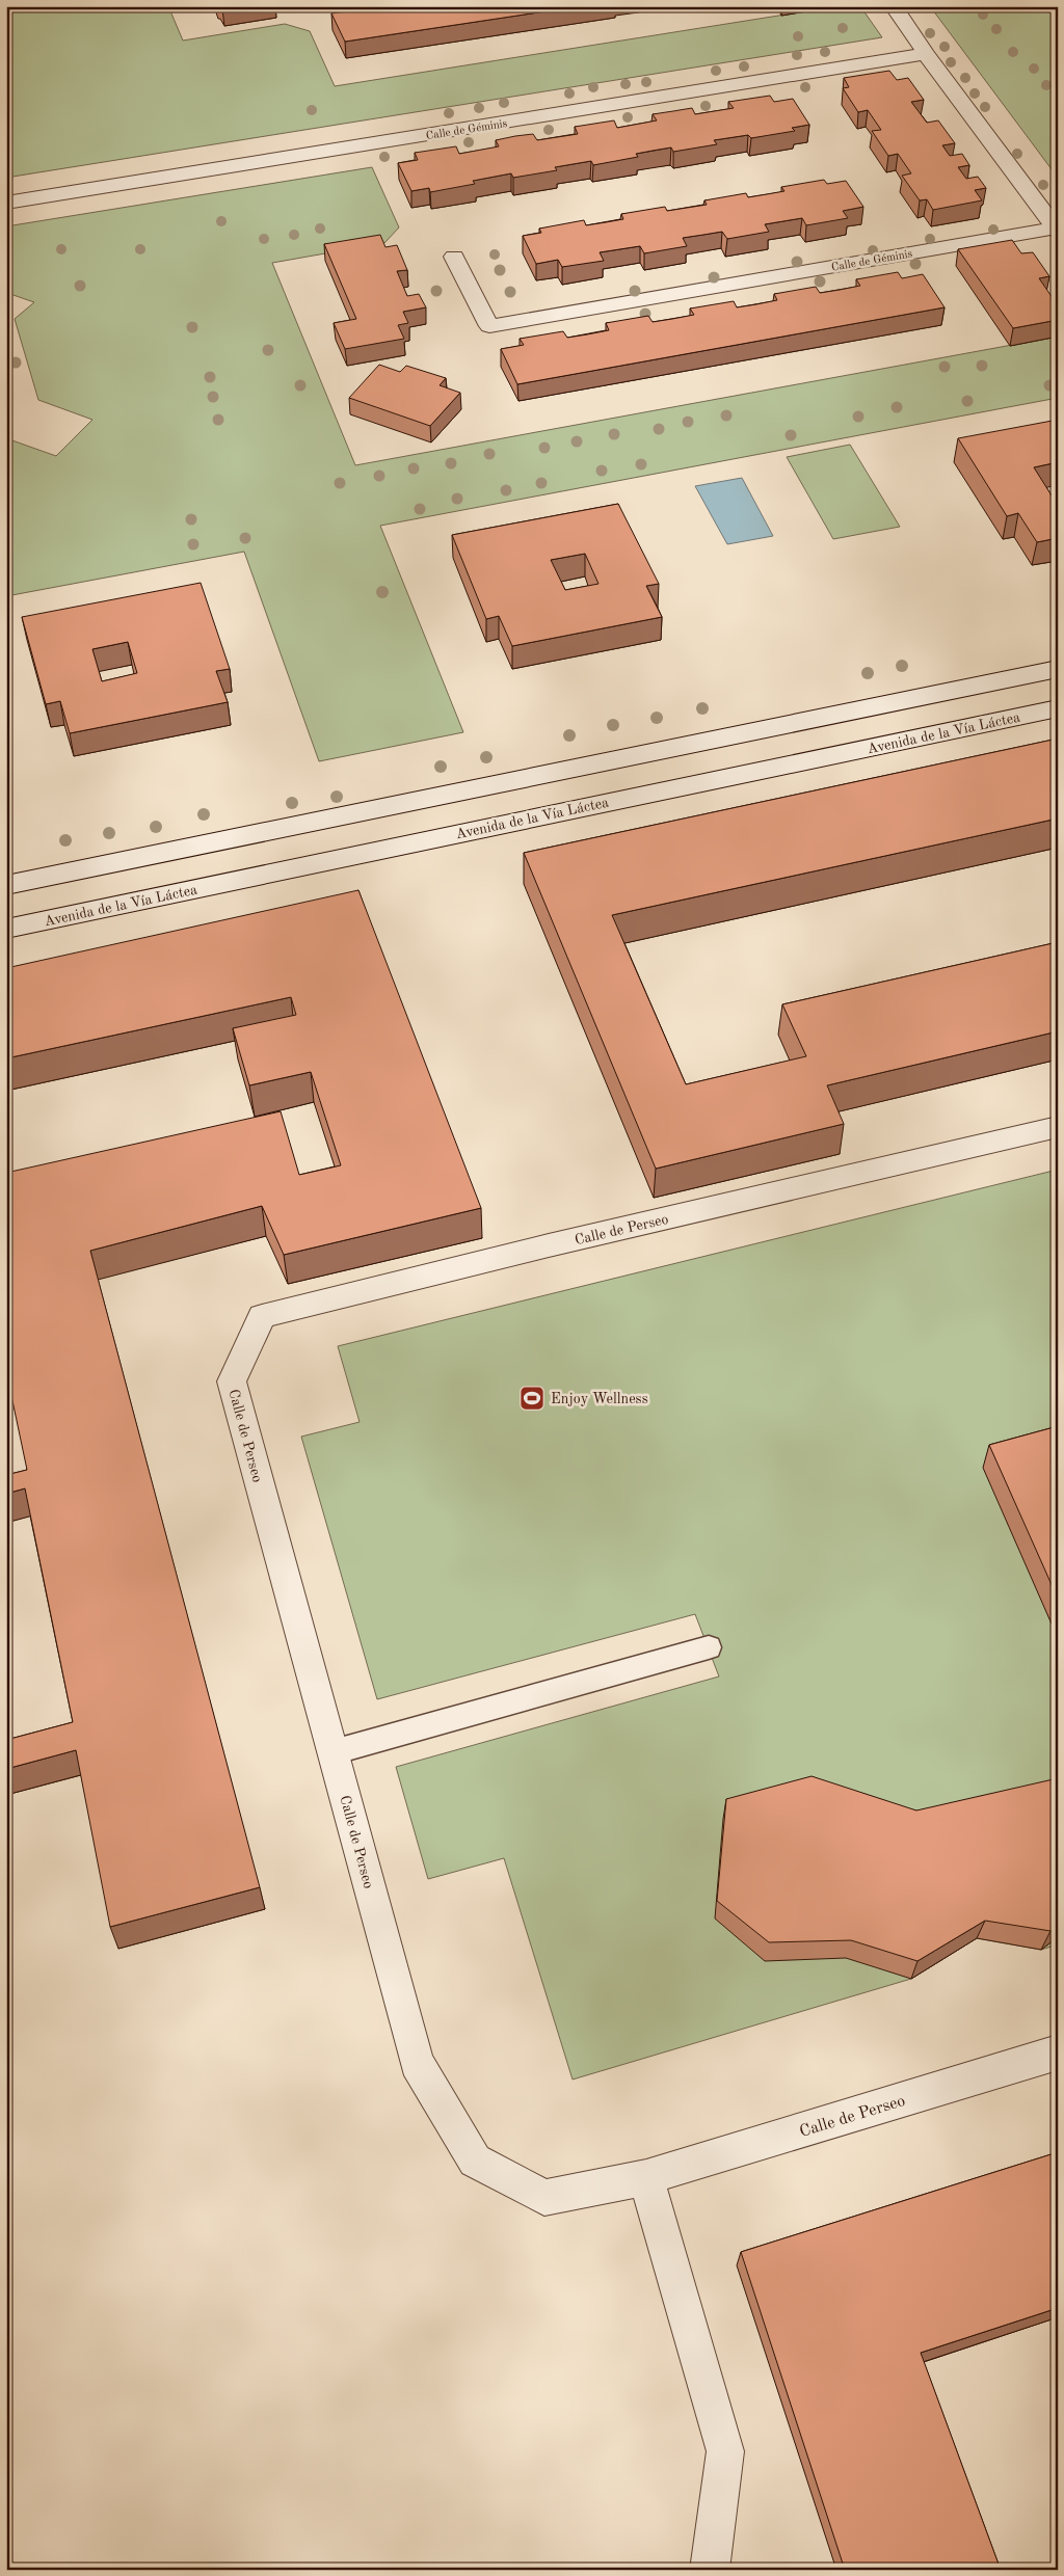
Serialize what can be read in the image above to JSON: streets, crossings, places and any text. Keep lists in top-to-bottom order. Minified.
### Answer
{"streets":{"street":["Calle de Géminis","Avenida de la Vía Láctea","Calle de Perseo"]},"places":{"sports":["Enjoy Wellness"]}}
